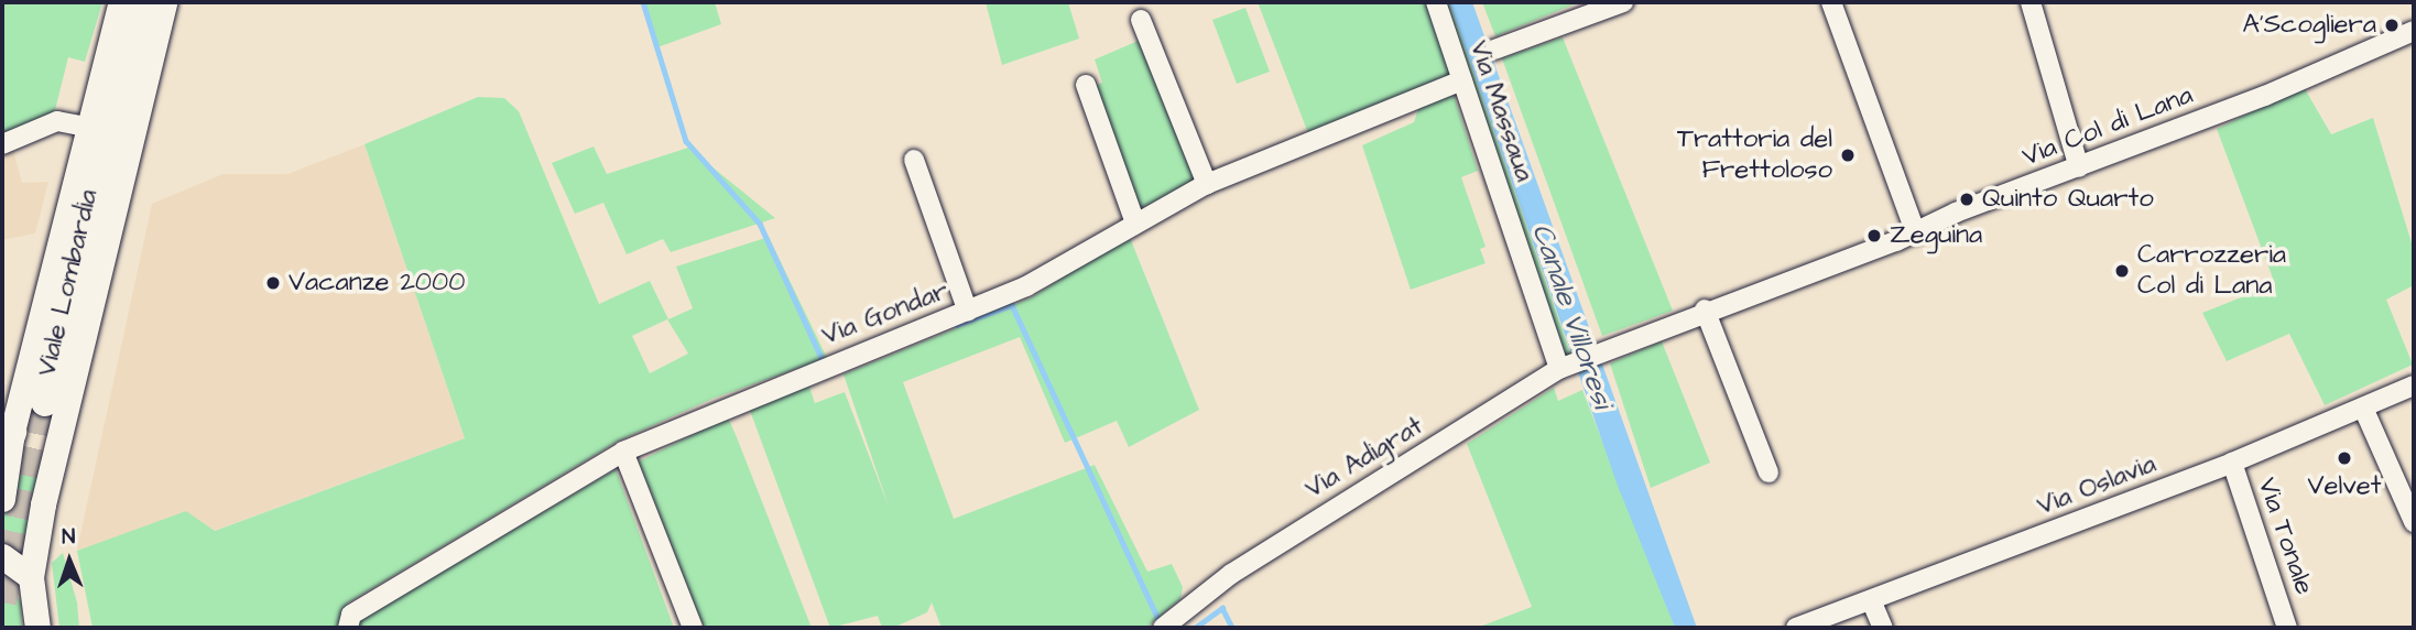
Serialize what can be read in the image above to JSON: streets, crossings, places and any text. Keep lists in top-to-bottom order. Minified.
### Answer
{"streets":{"main road":["Viale Lombardia"],"street":["Via Massaua","Via Col di Lana","Via Gondar","Via Adigrat","Via Oslavia","Via Tonale"]},"crossings":[["Via Massaua","Via Gondar"],["Via Massaua","Via Adigrat"],["Via Col di Lana","Via Adigrat"],["Via Oslavia","Via Tonale"]],"water":["Canale Villoresi"],"places":["A'Scogliera","Trattoria del Frettoloso","Quinto Quarto","Zeguina","Carrozzeria Col di Lana","Vacanze 2000","Velvet"],"north":"top"}
